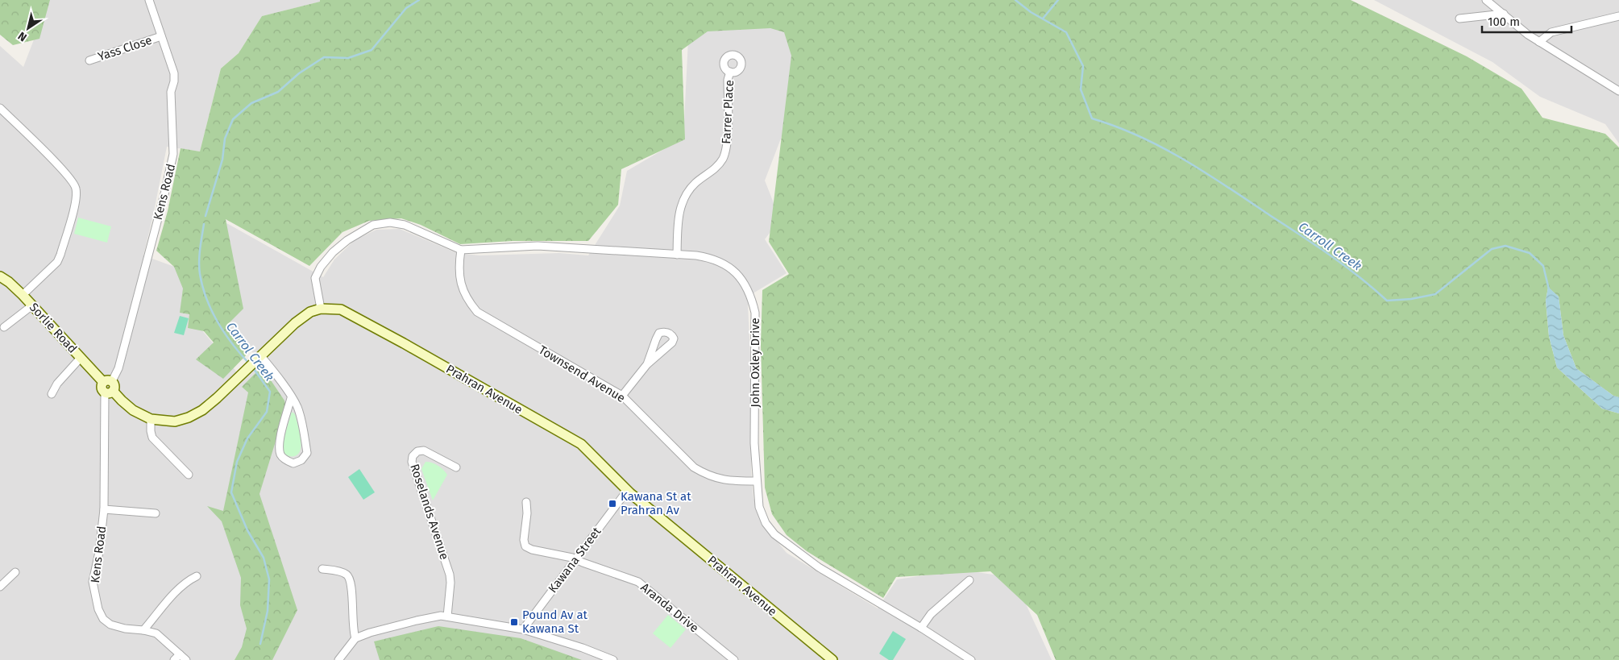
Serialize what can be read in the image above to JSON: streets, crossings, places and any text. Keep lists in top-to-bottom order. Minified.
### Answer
{"streets":{"street":["Yass Close","Farrer Place","Kens Road","Sorlie Road","John Oxley Drive","Townsend Avenue","Prahran Avenue","Roselands Avenue","Kawana Street","Aranda Drive"]},"crossings":[["Yass Close","Kens Road"],["Farrer Place","John Oxley Drive"],["Kens Road","Sorlie Road"],["John Oxley Drive","Townsend Avenue"],["John Oxley Drive","Prahran Avenue"],["Prahran Avenue","Kawana Street"],["Kawana Street","Aranda Drive"]],"water":["Carroll Creek","Carrol Creek"],"places":{"transit":["Kawana St at Prahran Av","Pound Av at Kawana St"]},"scale_bar":"100 m","north":"bottom left"}
